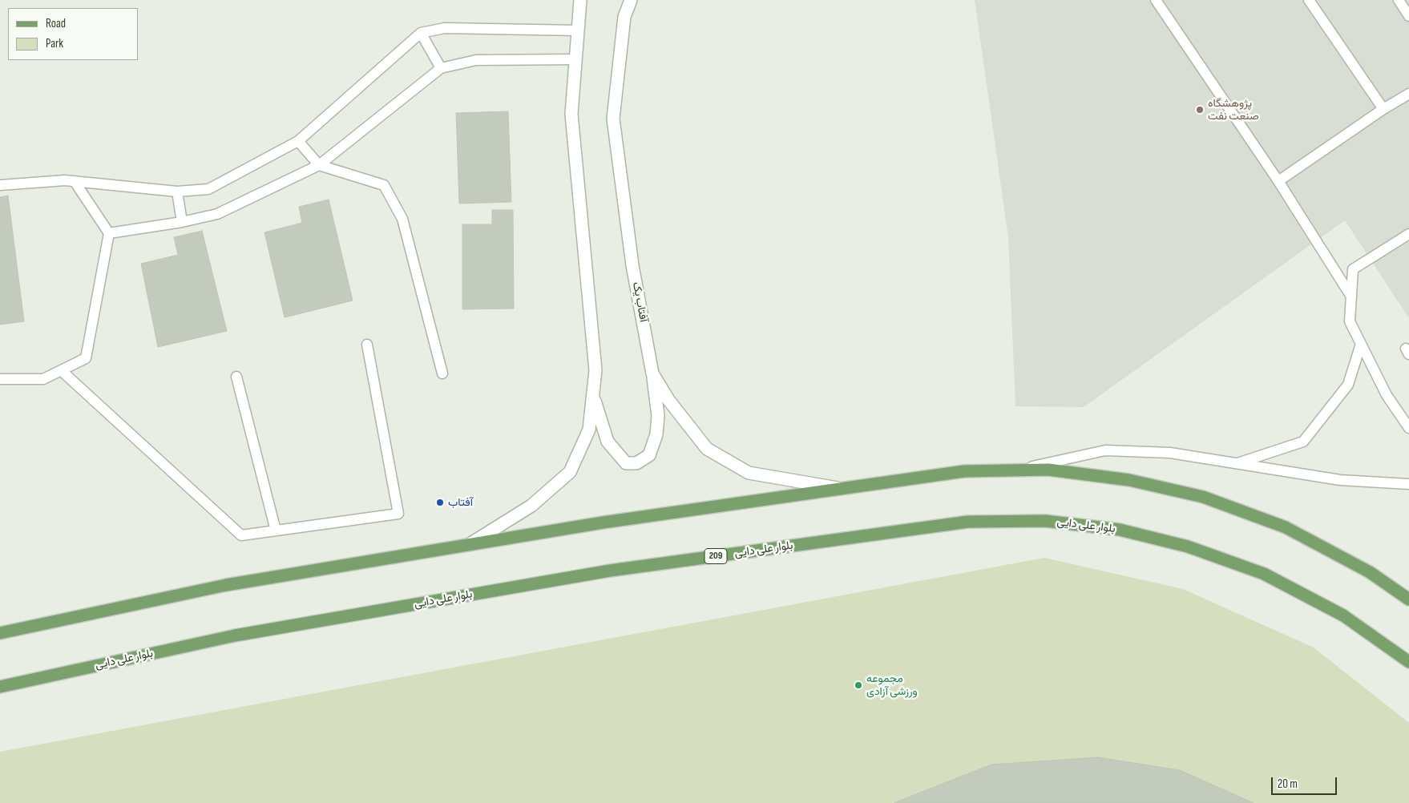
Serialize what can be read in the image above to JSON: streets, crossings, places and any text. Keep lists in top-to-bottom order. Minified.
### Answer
{"streets":{"main road":["بلوار علی دایی","209"],"street":["آفتاب یک"]},"places":["پژوهشگاه صنعت نفت","آفتاب","مجموعه ورزشی آزادی"],"legend":["Road","Park"],"scale_bar":"20 m"}
